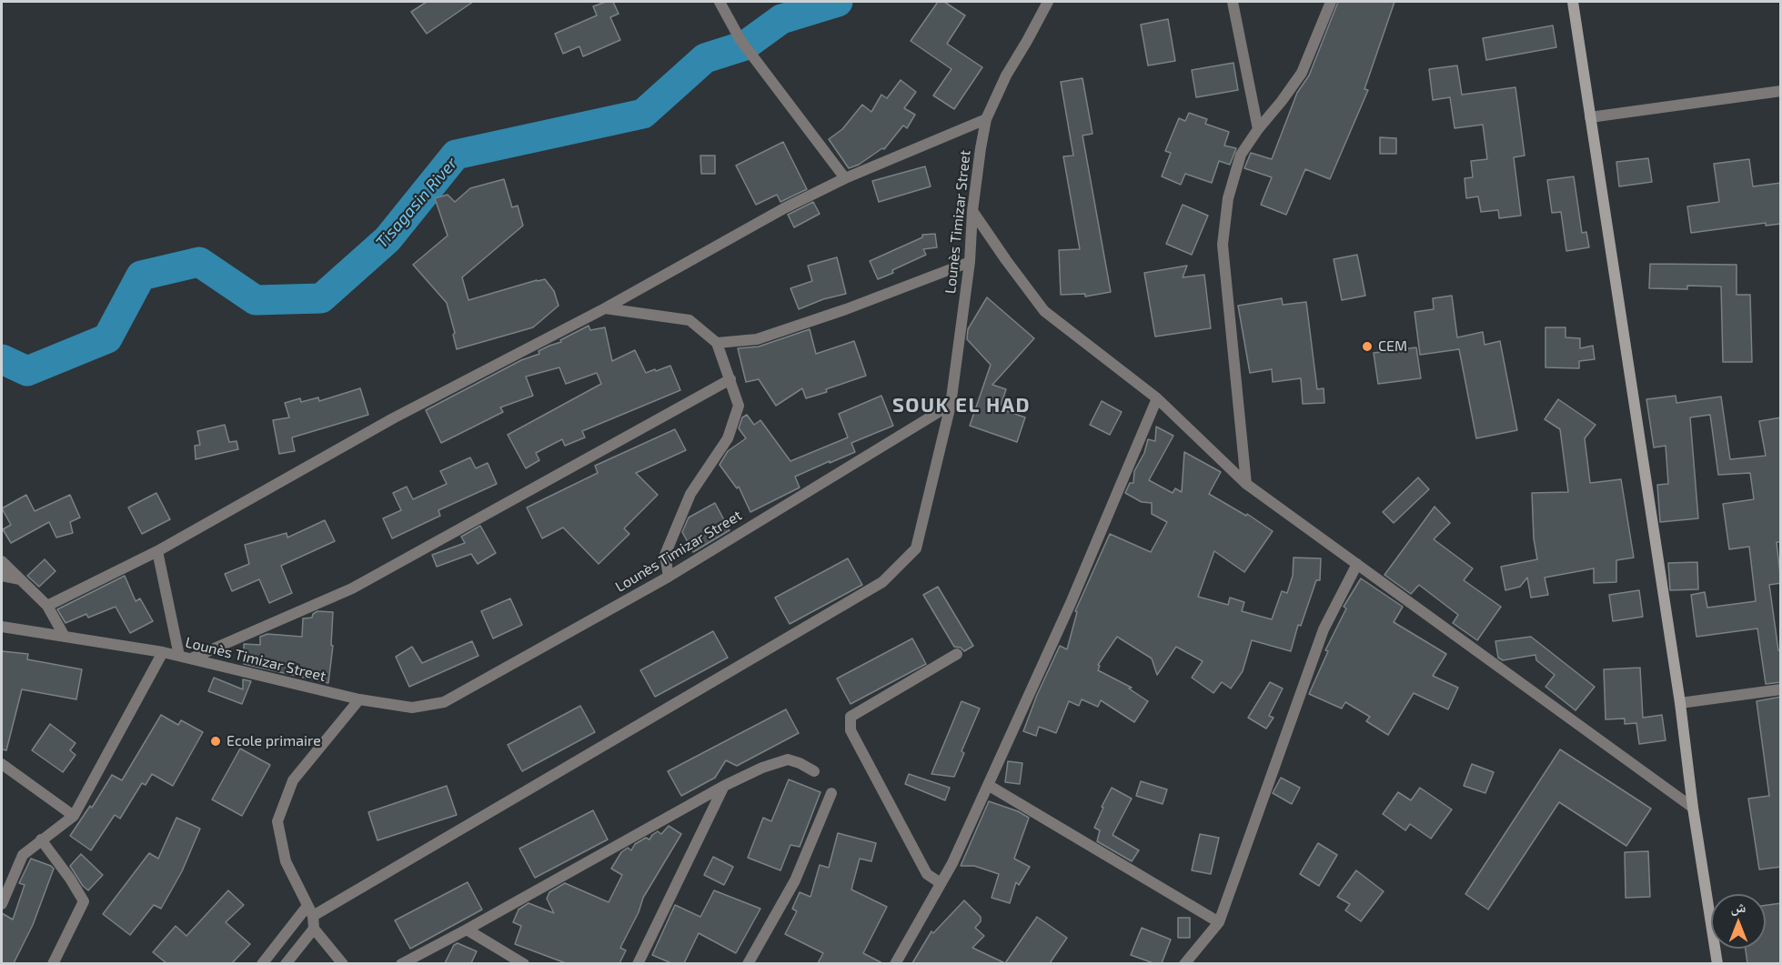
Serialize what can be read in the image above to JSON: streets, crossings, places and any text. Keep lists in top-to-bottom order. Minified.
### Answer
{"streets":{"street":["Lounès Timizar Street"]},"districts":["SOUK EL HAD"],"water":["Tisagasin River"],"places":["CEM","Ecole primaire"],"north":"top"}
